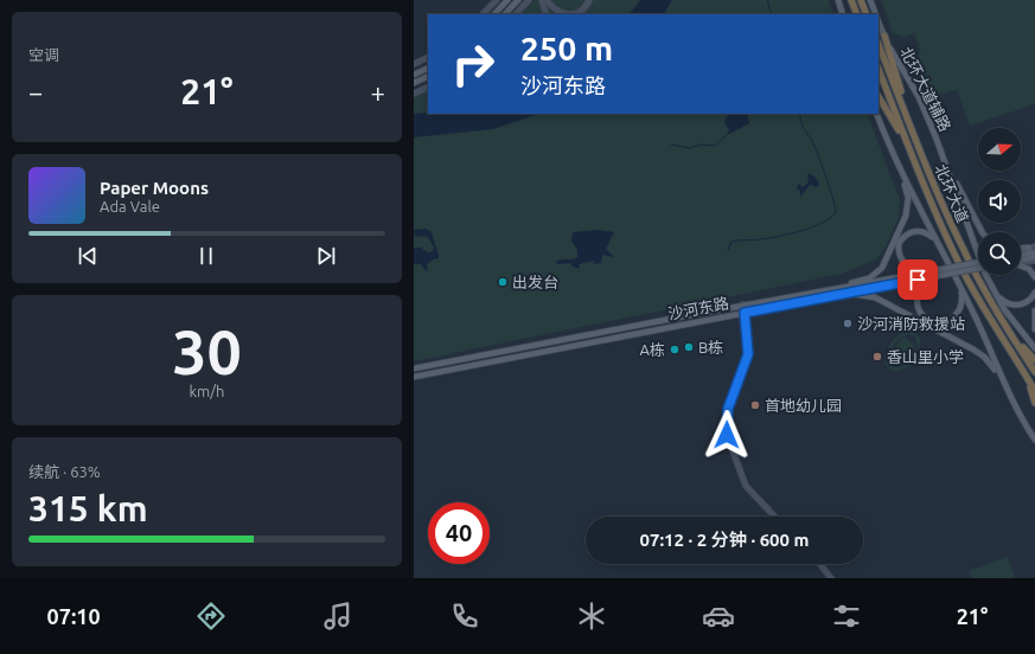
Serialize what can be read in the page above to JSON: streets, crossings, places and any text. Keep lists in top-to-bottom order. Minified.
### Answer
{"streets":{"highway":["北环大道"],"main road":["北环大道辅路","沙河东路"]},"places":["出发台","沙河消防救援站","B栋","A栋","香山里小学","首地幼儿园"],"north":"right","page":{"tile":["空调",["30","km/h"],["续航 · 63%","315 km"]],"turn":["250 m","沙河东路"],"heat":["−","21°","+"],"song":["Paper Moons","Ada Vale"],"limit":"40","trip":"07:12 · 2 分钟 · 600 m","tabs":["07:10","21°"]}}
